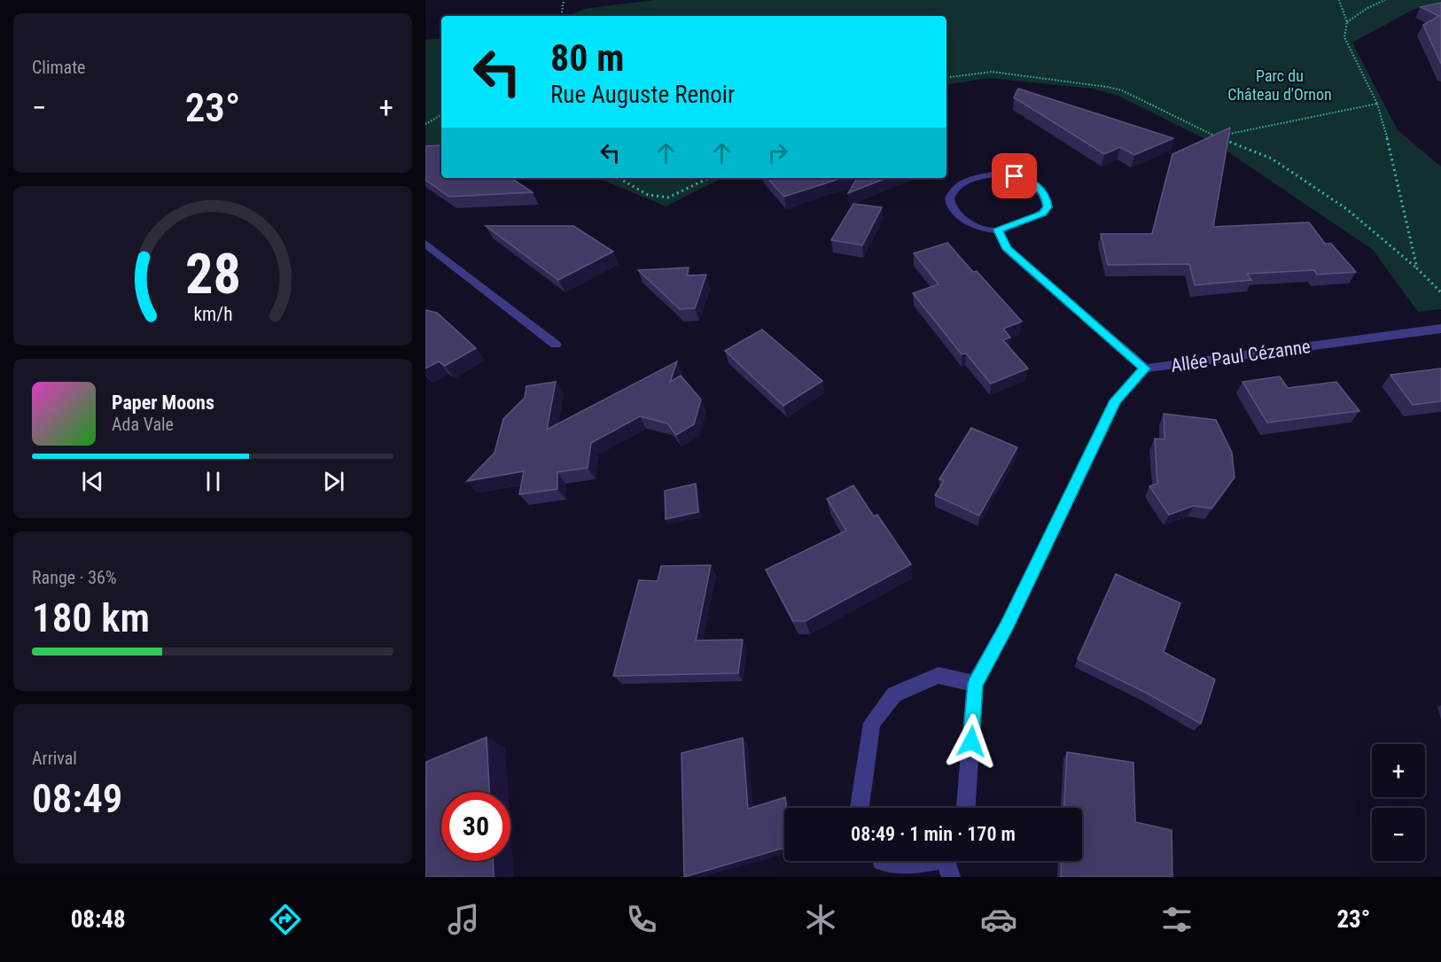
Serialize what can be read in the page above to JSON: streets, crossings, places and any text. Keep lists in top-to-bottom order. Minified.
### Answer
{"streets":{"street":["Allée Paul Cézanne"]},"parks":["Parc du Château d'Ornon"],"page":{"tile":["Climate",["Range · 36%","180 km"],["Arrival","08:49"]],"turn":["80 m","Rue Auguste Renoir"],"heat":["−","23°","+"],"song":["Paper Moons","Ada Vale"],"map_buttons":["+","−"],"limit":"30","trip":"08:49 · 1 min · 170 m","tabs":["08:48","23°"],"gauge":["28","km/h"]}}
